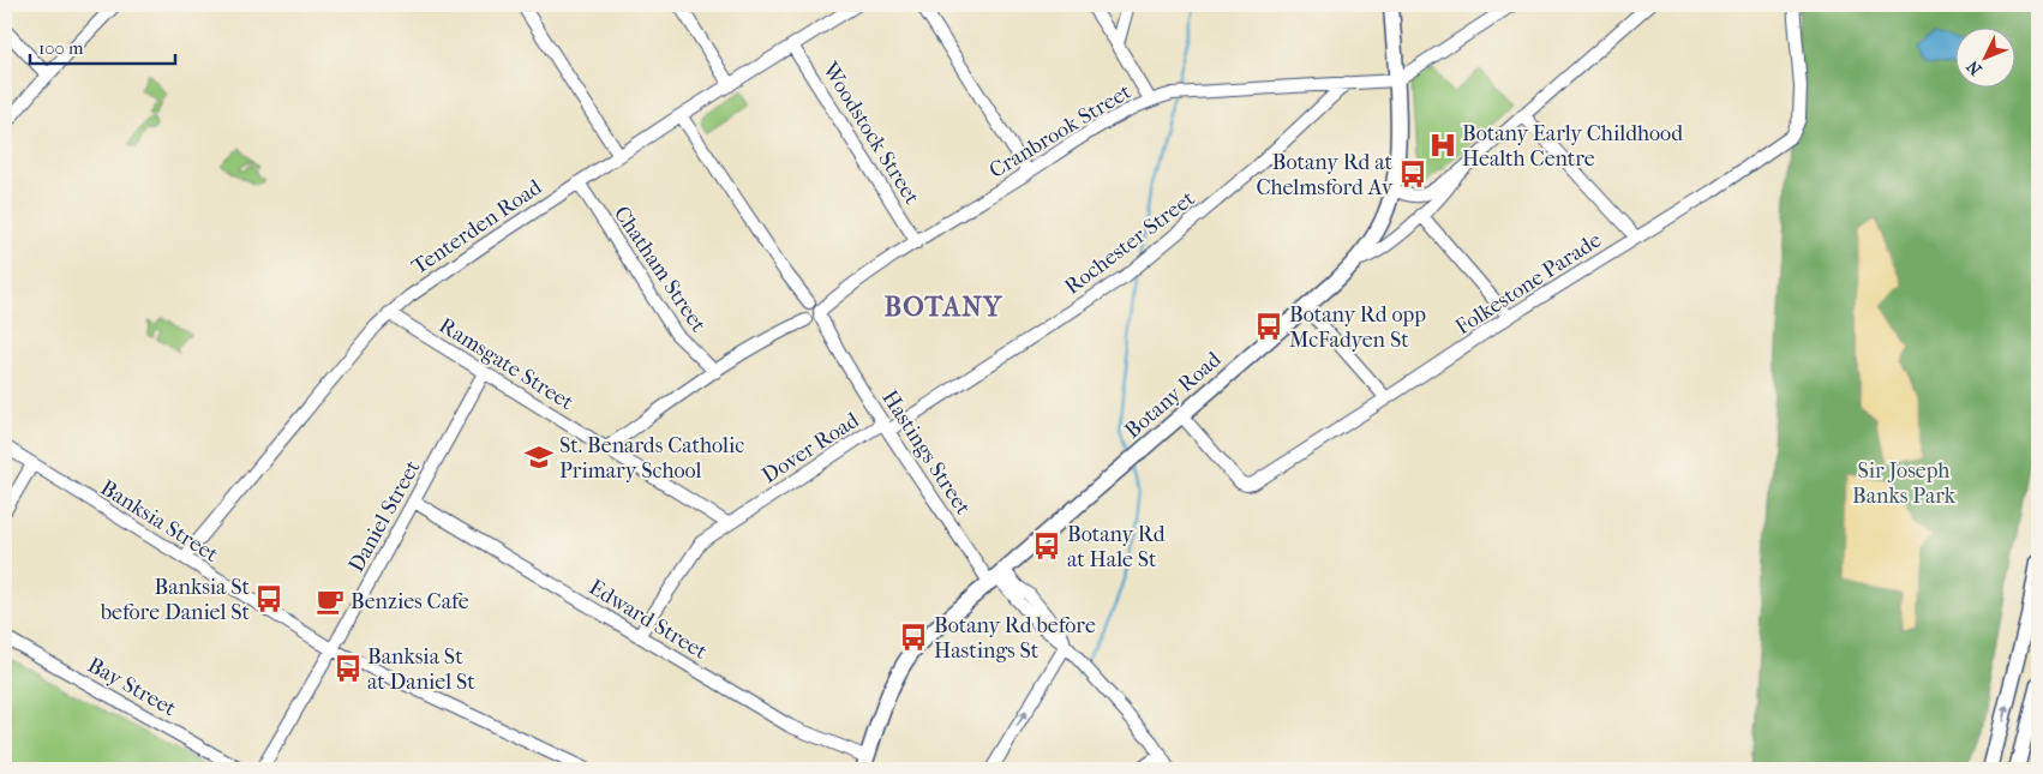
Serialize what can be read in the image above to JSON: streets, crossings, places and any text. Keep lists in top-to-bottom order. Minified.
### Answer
{"streets":{"main road":["Botany Road"],"street":["Cranbrook Street","Woodstock Street","Tenterden Road","Rochester Street","Chatham Street","Folkestone Parade","Ramsgate Street","Dover Road","Hastings Street","Daniel Street","Banksia Street","Edward Street","Bay Street"]},"crossings":[["Cranbrook Street","Woodstock Street"],["Cranbrook Street","Rochester Street"],["Cranbrook Street","Chatham Street"],["Cranbrook Street","Ramsgate Street"],["Cranbrook Street","Botany Road"],["Cranbrook Street","Hastings Street"],["Woodstock Street","Tenterden Road"],["Tenterden Road","Chatham Street"],["Tenterden Road","Ramsgate Street"],["Tenterden Road","Hastings Street"],["Tenterden Road","Banksia Street"],["Rochester Street","Dover Road"],["Rochester Street","Hastings Street"],["Folkestone Parade","Botany Road"],["Ramsgate Street","Dover Road"],["Ramsgate Street","Daniel Street"],["Botany Road","Hastings Street"],["Botany Road","Edward Street"],["Dover Road","Hastings Street"],["Dover Road","Edward Street"],["Daniel Street","Banksia Street"],["Daniel Street","Edward Street"]],"districts":["BOTANY"],"parks":["Sir Joseph Banks Park"],"places":{"hospital":["Botany Early Childhood Health Centre"],"bus stop":["Botany Rd at Chelmsford Av","Botany Rd opp McFadyen St","Botany Rd at Hale St","Banksia St before Daniel St","Botany Rd before Hastings St","Banksia St at Daniel St"],"school or university":["St. Benards Catholic Primary School"],"cafe":["Benzies Cafe"]},"scale_bar":"100 m","north":"bottom left"}
